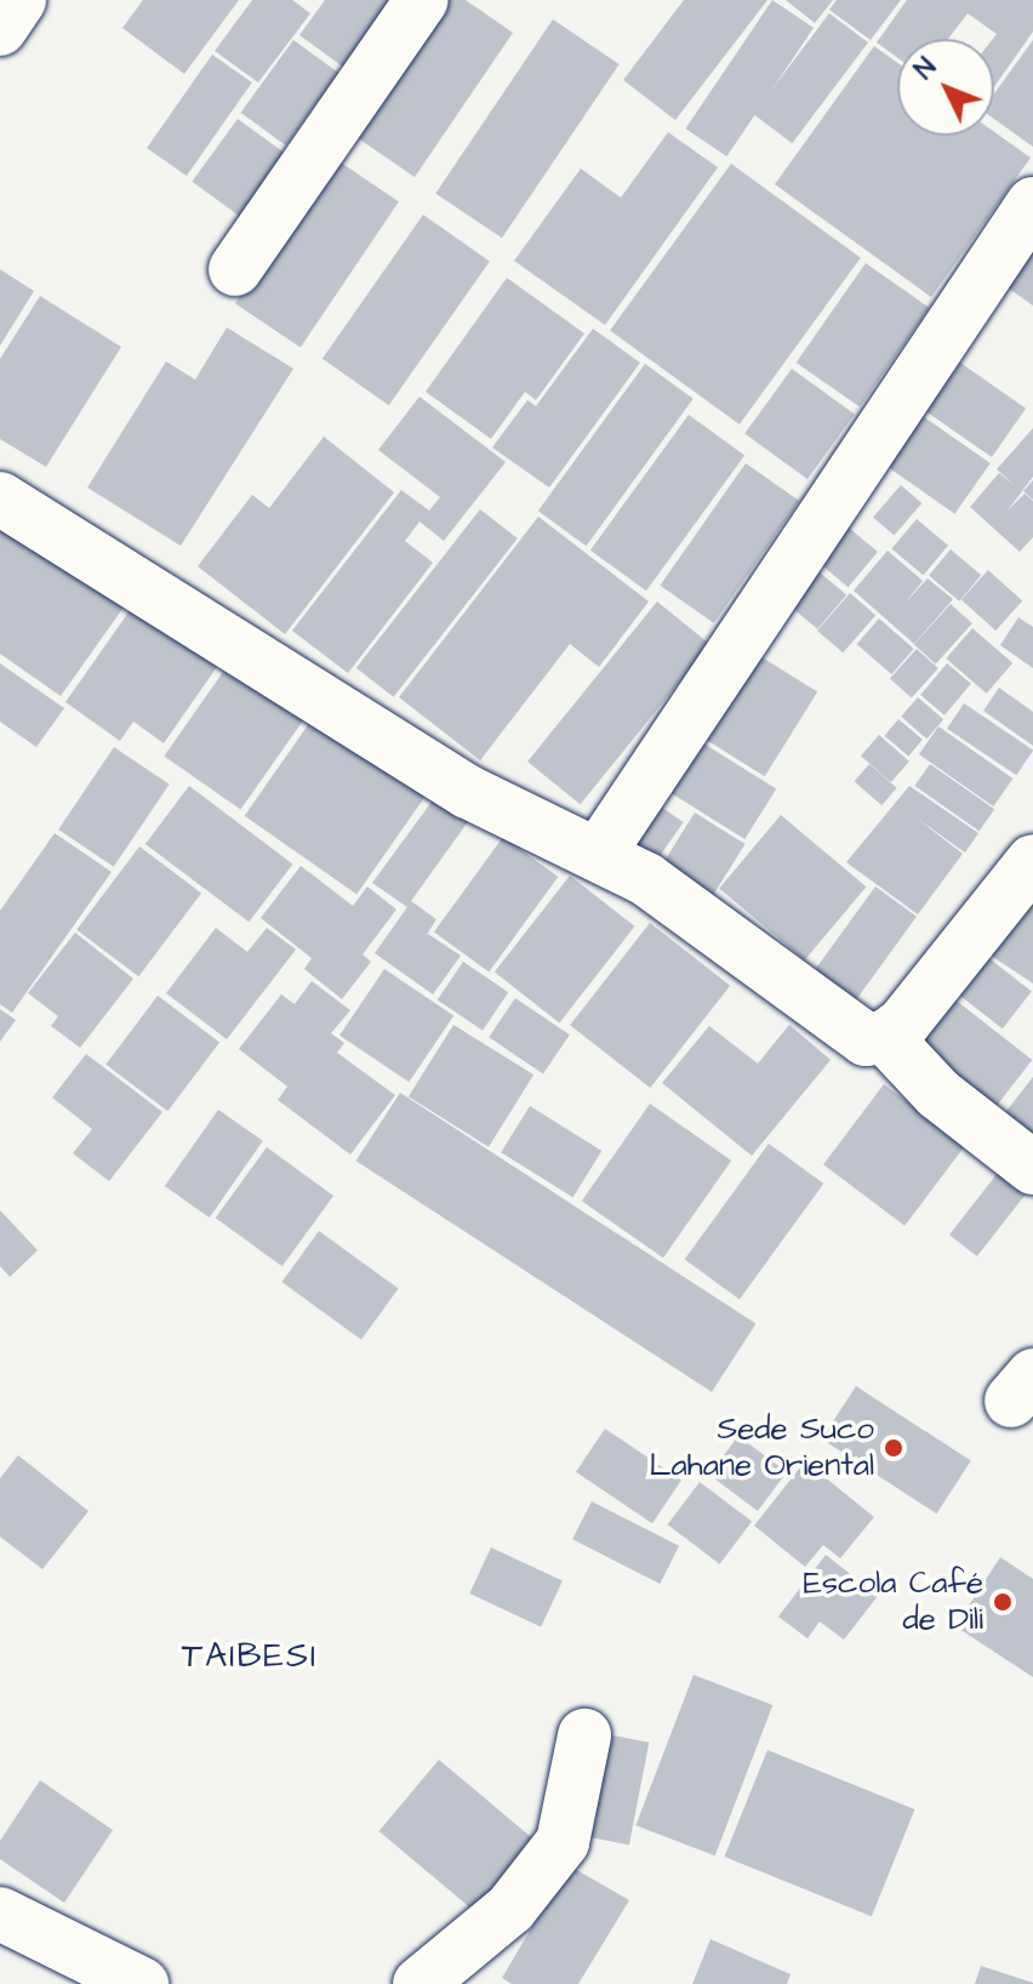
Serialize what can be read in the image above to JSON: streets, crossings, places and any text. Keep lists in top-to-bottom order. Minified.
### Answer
{"districts":["TAIBESI"],"places":["Sede Suco Lahane Oriental","Escola Café de Dili"],"north":"top left"}
